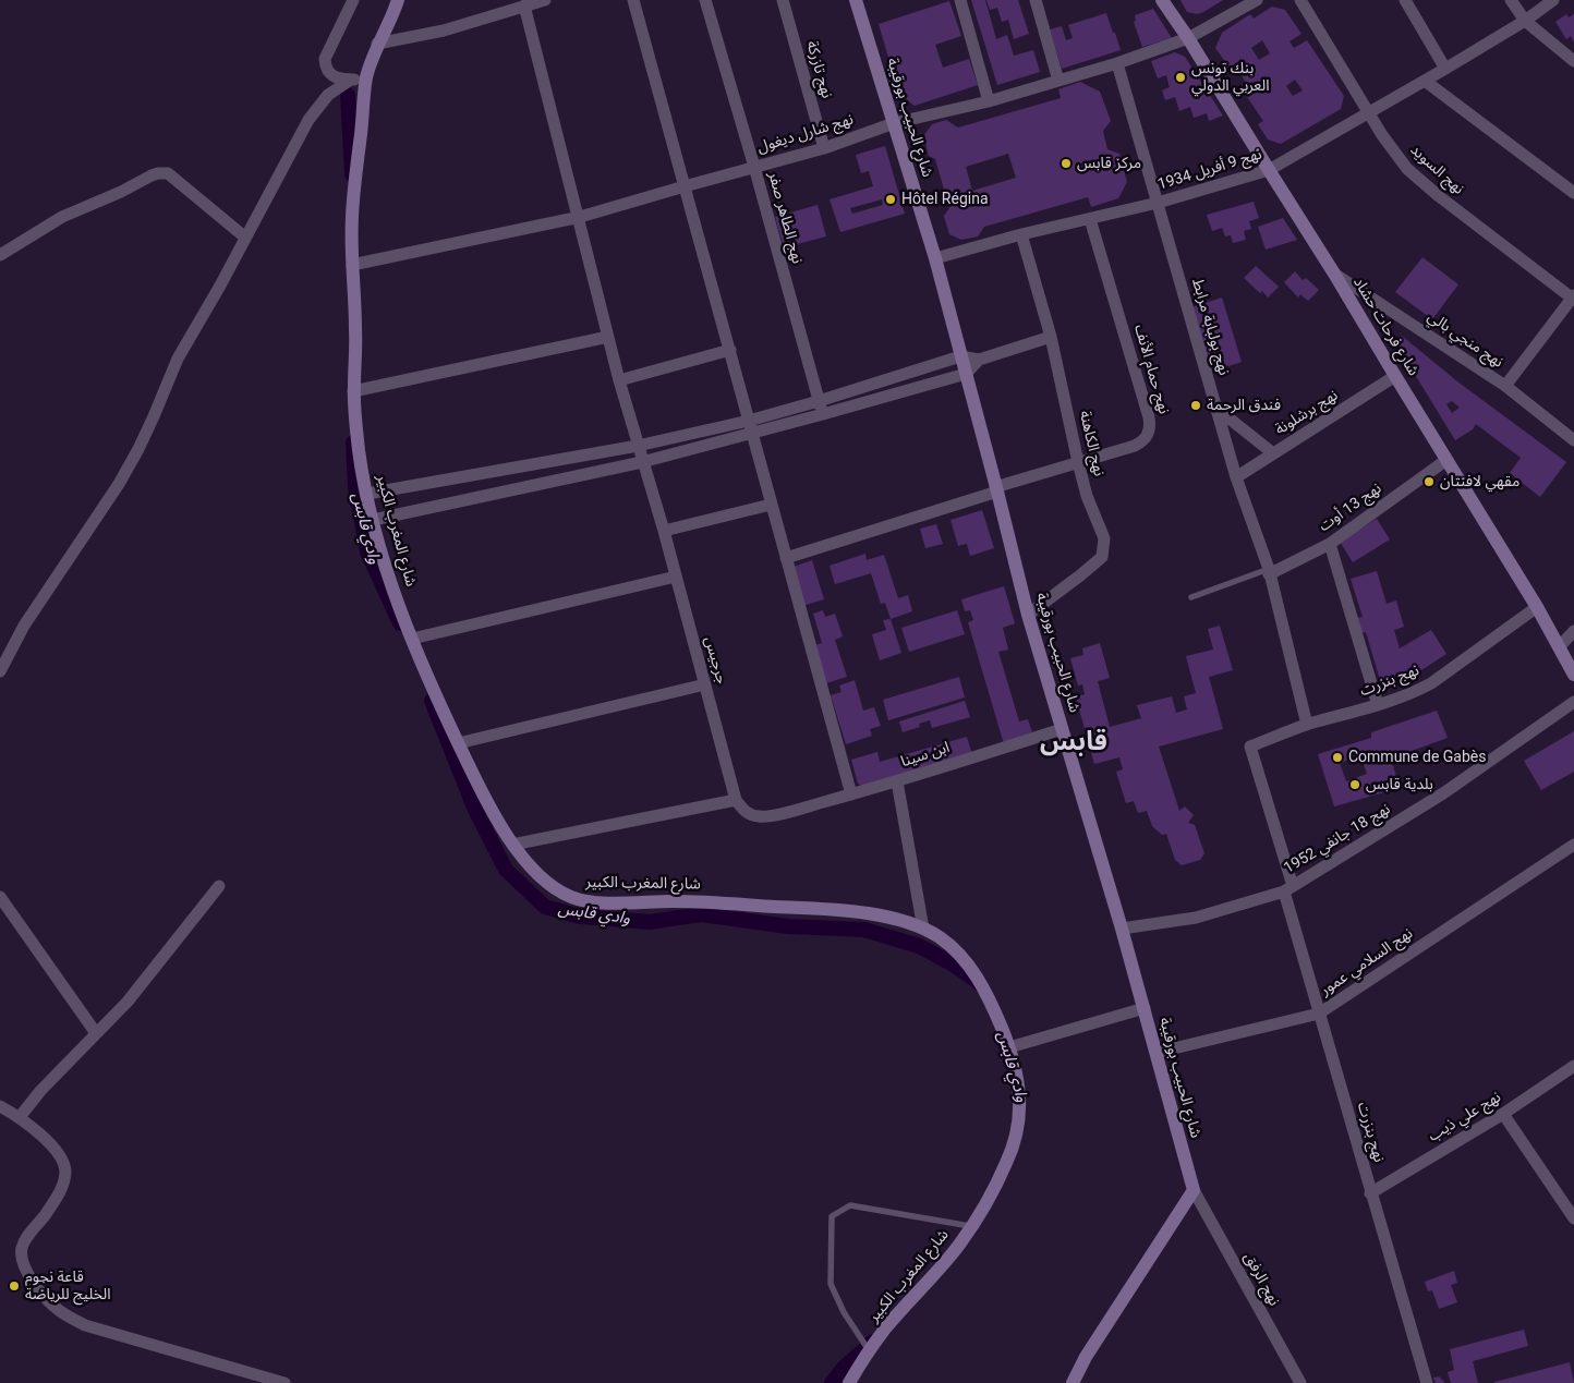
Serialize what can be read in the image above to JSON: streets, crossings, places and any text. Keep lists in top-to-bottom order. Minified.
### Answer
{"streets":{"street":["نهج تازركة","شارع الحبيب بورقيبة","نهج شارل ديغول","نهج 9 أفريل 1934","نهج السويد","نهج الطاهر صفر","نهج بولبابة مرابط","شارع فرحات حشاد","نهج منجي بالي","نهج حمام الأنف","نهج برشلونة","نهج الكاهنة","نهج 13 أوت","شارع المغرب الكبير","جرجيس","نهج بنزرت","ابن سينا","نهج 18 جانفي 1952","نهج السلامي عمور","نهج علي ذيب","نهج الرفق"]},"crossings":[["نهج تازركة","نهج شارل ديغول"],["شارع الحبيب بورقيبة","نهج شارل ديغول"],["شارع الحبيب بورقيبة","نهج 9 أفريل 1934"],["شارع الحبيب بورقيبة","نهج حمام الأنف"],["شارع الحبيب بورقيبة","نهج الكاهنة"],["شارع الحبيب بورقيبة","ابن سينا"],["شارع الحبيب بورقيبة","نهج 18 جانفي 1952"],["شارع الحبيب بورقيبة","نهج السلامي عمور"],["شارع الحبيب بورقيبة","نهج الرفق"],["نهج شارل ديغول","نهج الطاهر صفر"],["نهج شارل ديغول","نهج بولبابة مرابط"],["نهج شارل ديغول","شارع فرحات حشاد"],["نهج شارل ديغول","شارع المغرب الكبير"],["نهج شارل ديغول","جرجيس"],["نهج 9 أفريل 1934","نهج السويد"],["نهج 9 أفريل 1934","نهج بولبابة مرابط"],["نهج 9 أفريل 1934","شارع فرحات حشاد"],["نهج 9 أفريل 1934","نهج حمام الأنف"],["نهج 9 أفريل 1934","نهج الكاهنة"],["نهج بولبابة مرابط","نهج برشلونة"],["نهج بولبابة مرابط","نهج 13 أوت"],["نهج بولبابة مرابط","نهج بنزرت"],["شارع فرحات حشاد","نهج منجي بالي"],["شارع فرحات حشاد","نهج برشلونة"],["شارع فرحات حشاد","نهج 13 أوت"],["شارع فرحات حشاد","نهج بنزرت"],["نهج حمام الأنف","نهج الكاهنة"],["جرجيس","ابن سينا"],["نهج بنزرت","نهج 18 جانفي 1952"],["نهج بنزرت","نهج السلامي عمور"],["نهج بنزرت","نهج علي ذيب"]],"districts":["قابس"],"water":["وادي قابس"],"places":["بنك تونس العربي الدولي","مركز قابس","Hôtel Régina","فندق الرحمة","مقهي لافنتان","Commune de Gabès","بلدية قابس","قاعة نجوم الخليج للرياضة"]}
